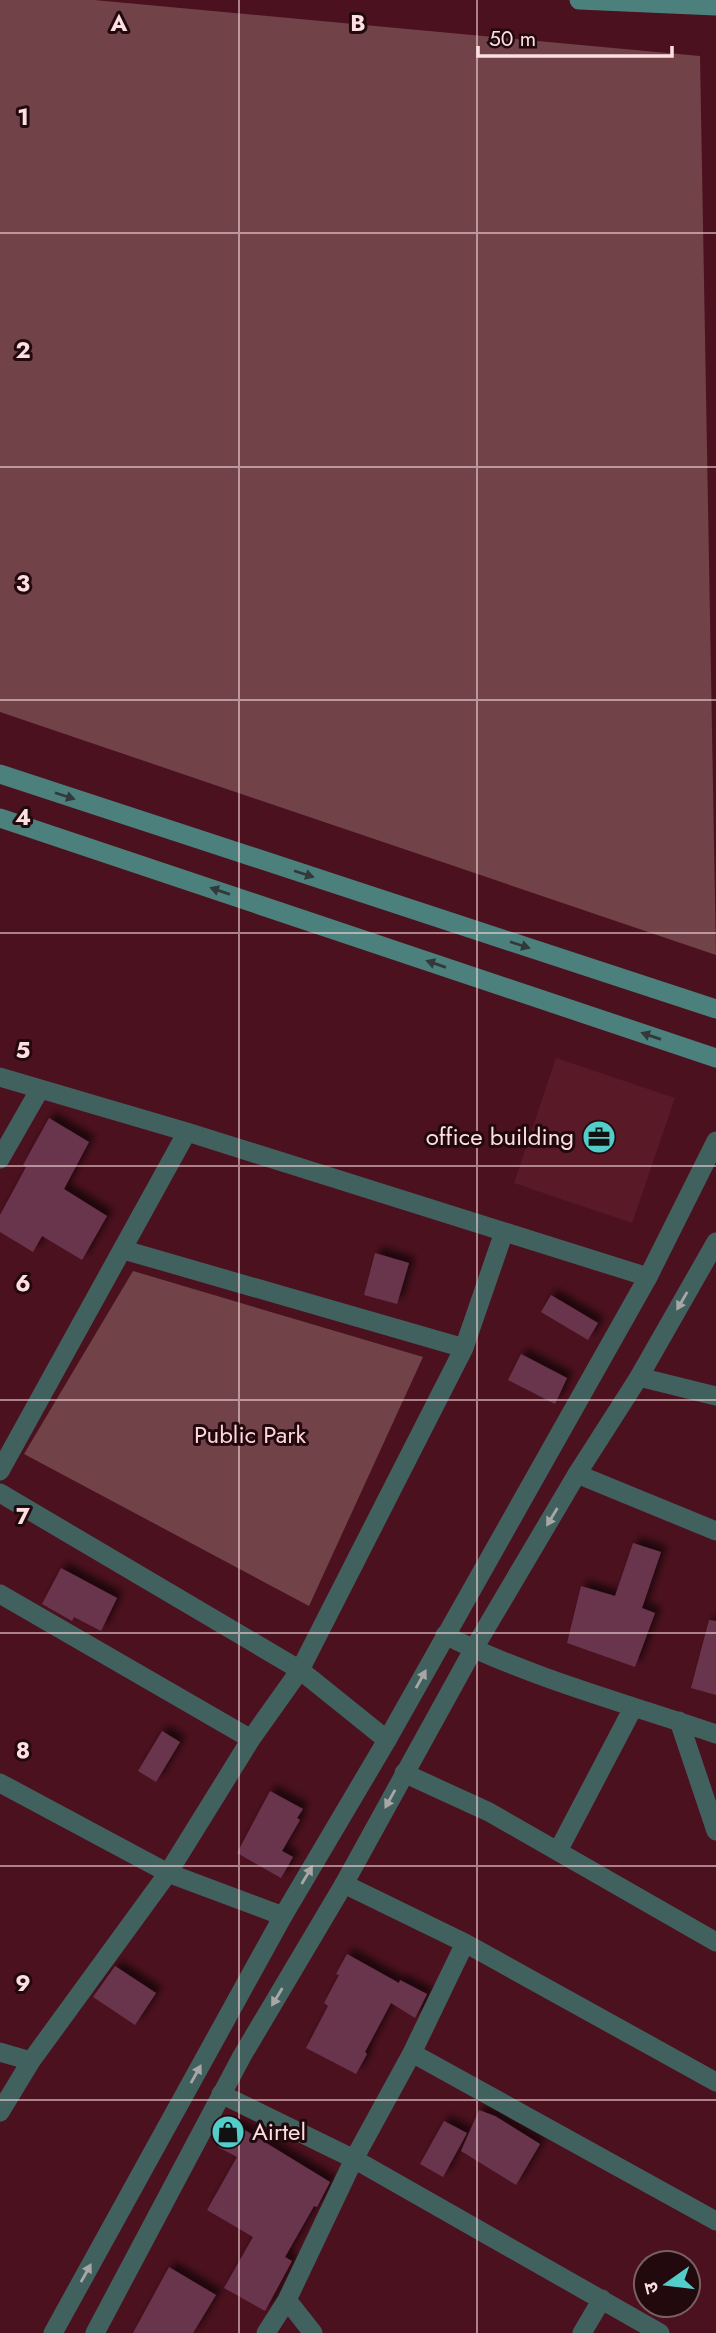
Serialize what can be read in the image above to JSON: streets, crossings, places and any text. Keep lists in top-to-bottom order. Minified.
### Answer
{"parks":["Public Park"],"places":{"office":["office building"],"shop":["Airtel"]},"scale_bar":"50 m","north":"left","grid":{"columns":["A","B"],"rows":["1","2","3","4","5","6","7","8","9"]}}
